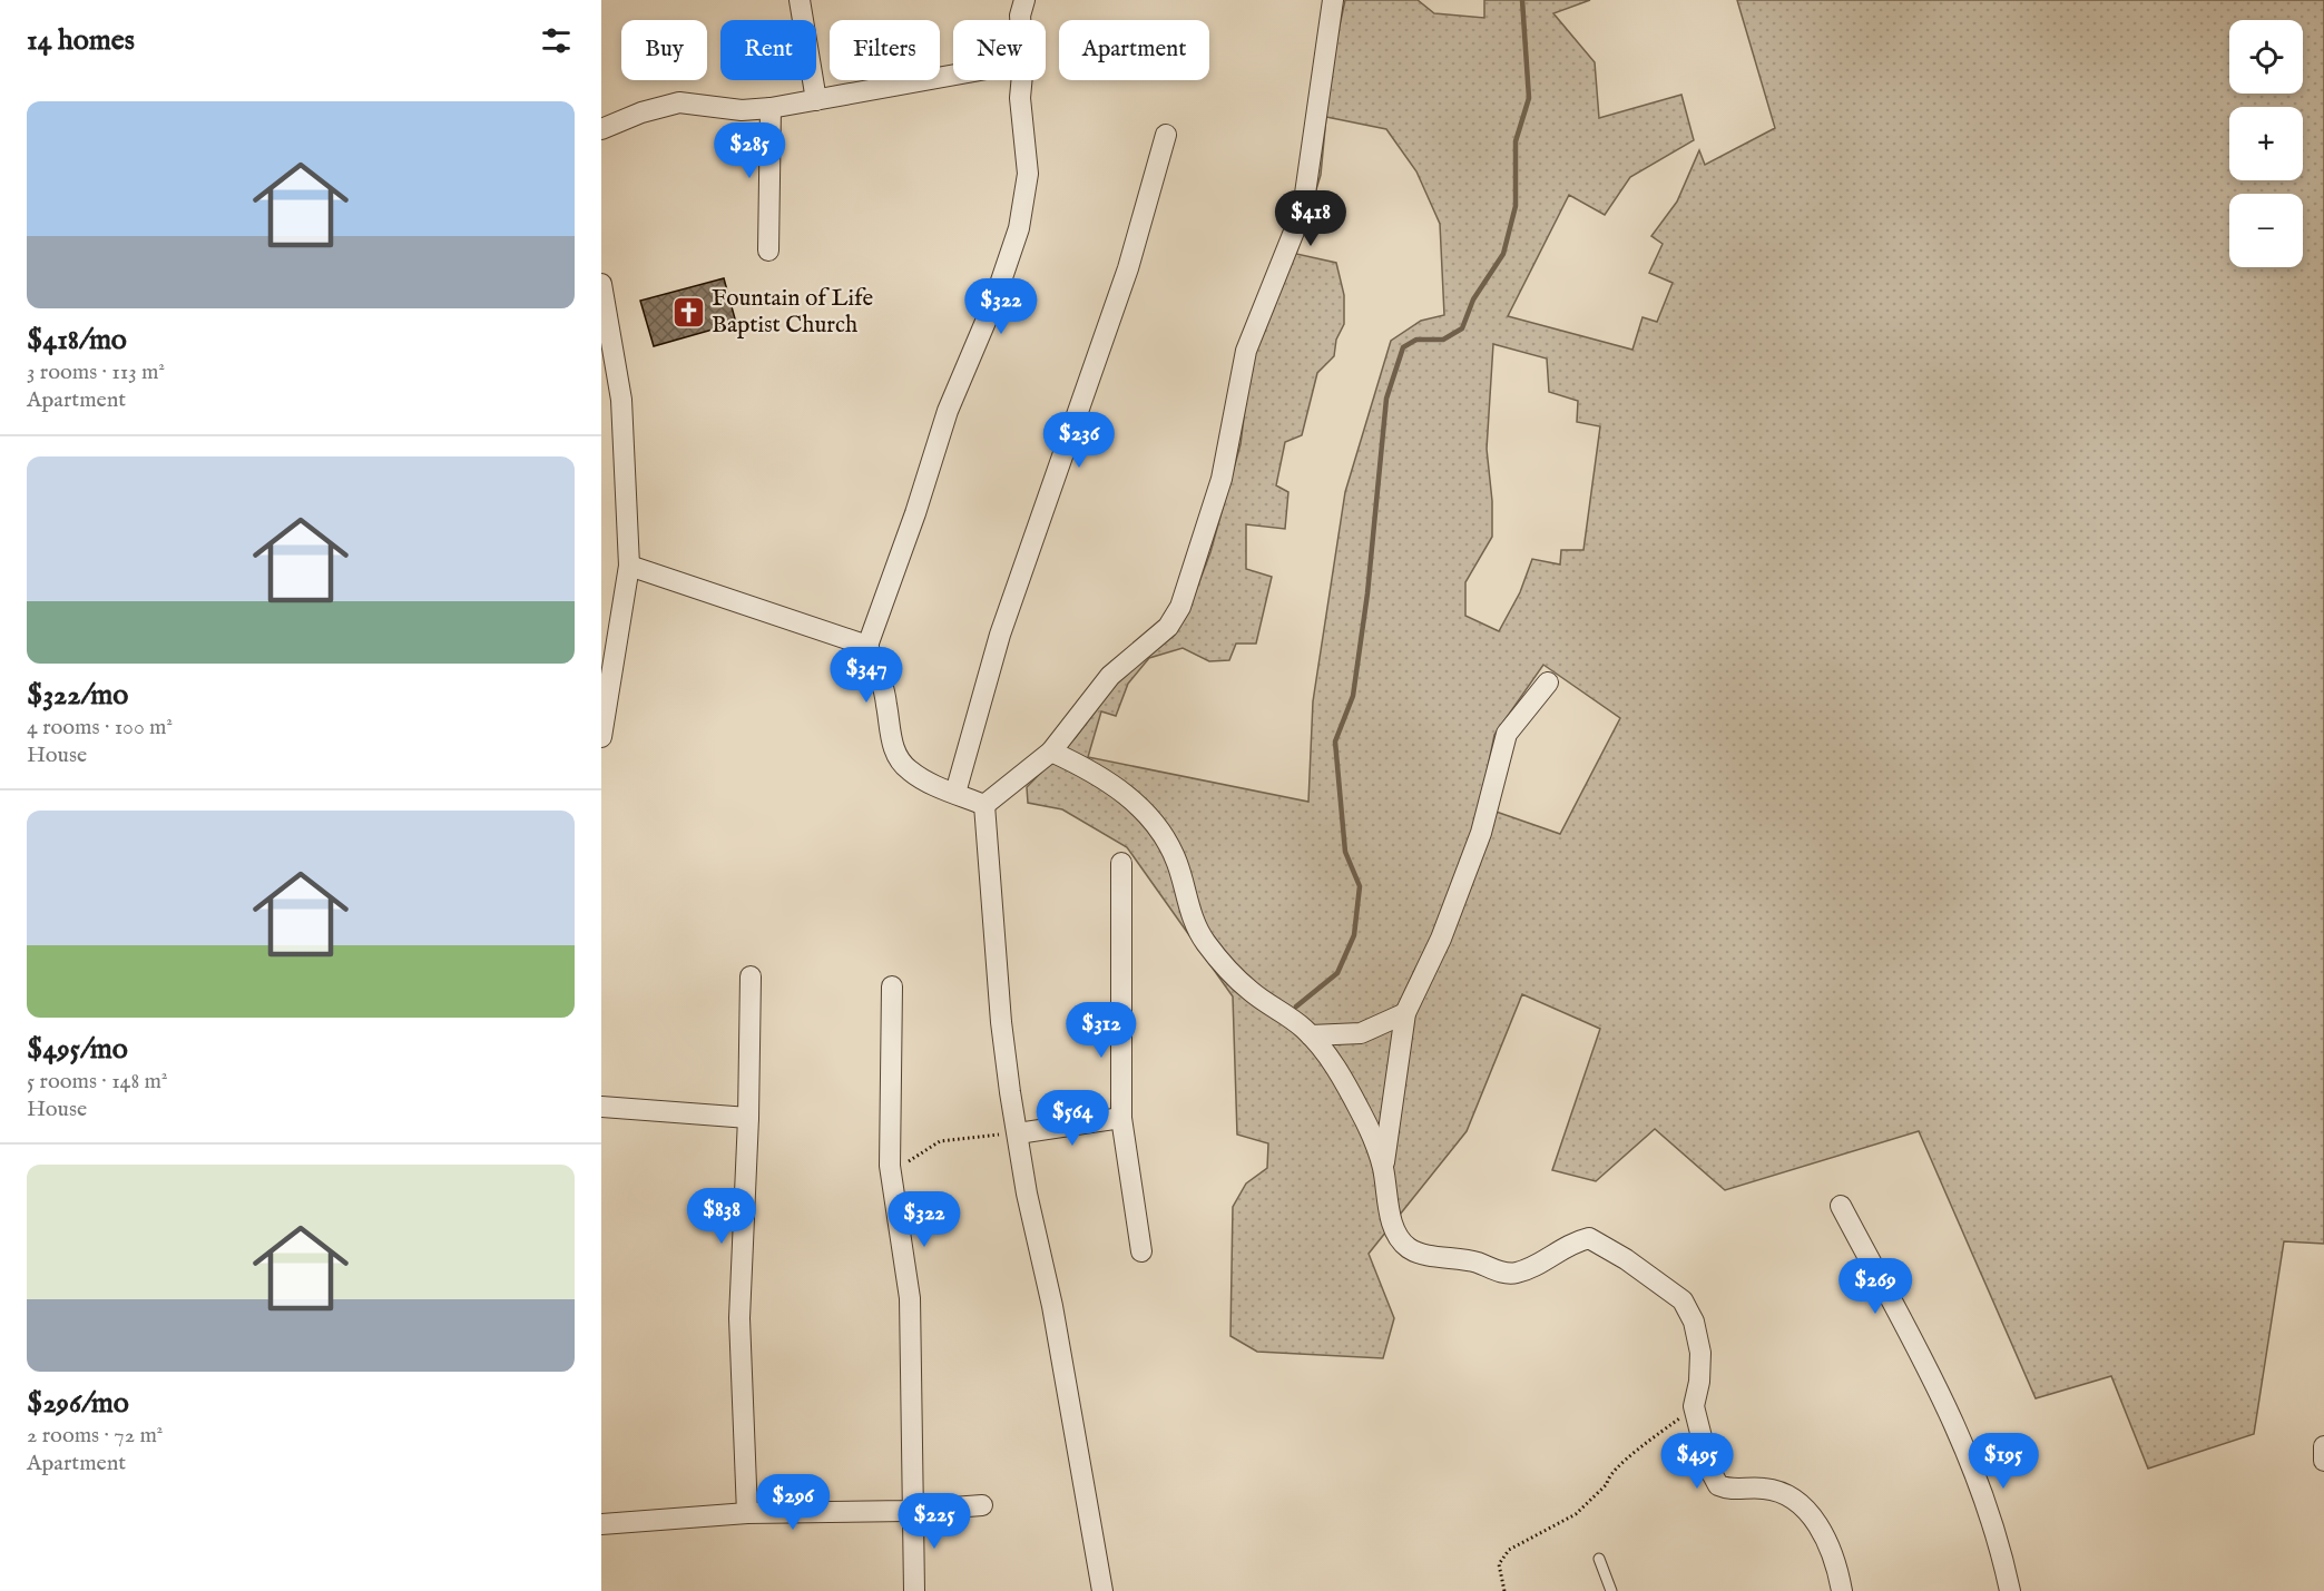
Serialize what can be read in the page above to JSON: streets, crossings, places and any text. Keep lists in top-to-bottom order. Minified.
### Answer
{"places":{"church":["Fountain of Life Baptist Church"]},"page":{"heading":"14 homes","map_buttons":["+","−"],"chip":["Buy","Rent","Filters","New","Apartment"],"list":[{"name":"$418/mo","note":"3 rooms · 113 m² · Apartment"},{"name":"$322/mo","note":"4 rooms · 100 m² · House"},{"name":"$495/mo","note":"5 rooms · 148 m² · House"},{"name":"$296/mo","note":"2 rooms · 72 m² · Apartment"}],"price":["$285","$418","$322","$236","$347","$312","$564","$838","$322","$269","$495","$195","$296","$225"]}}
